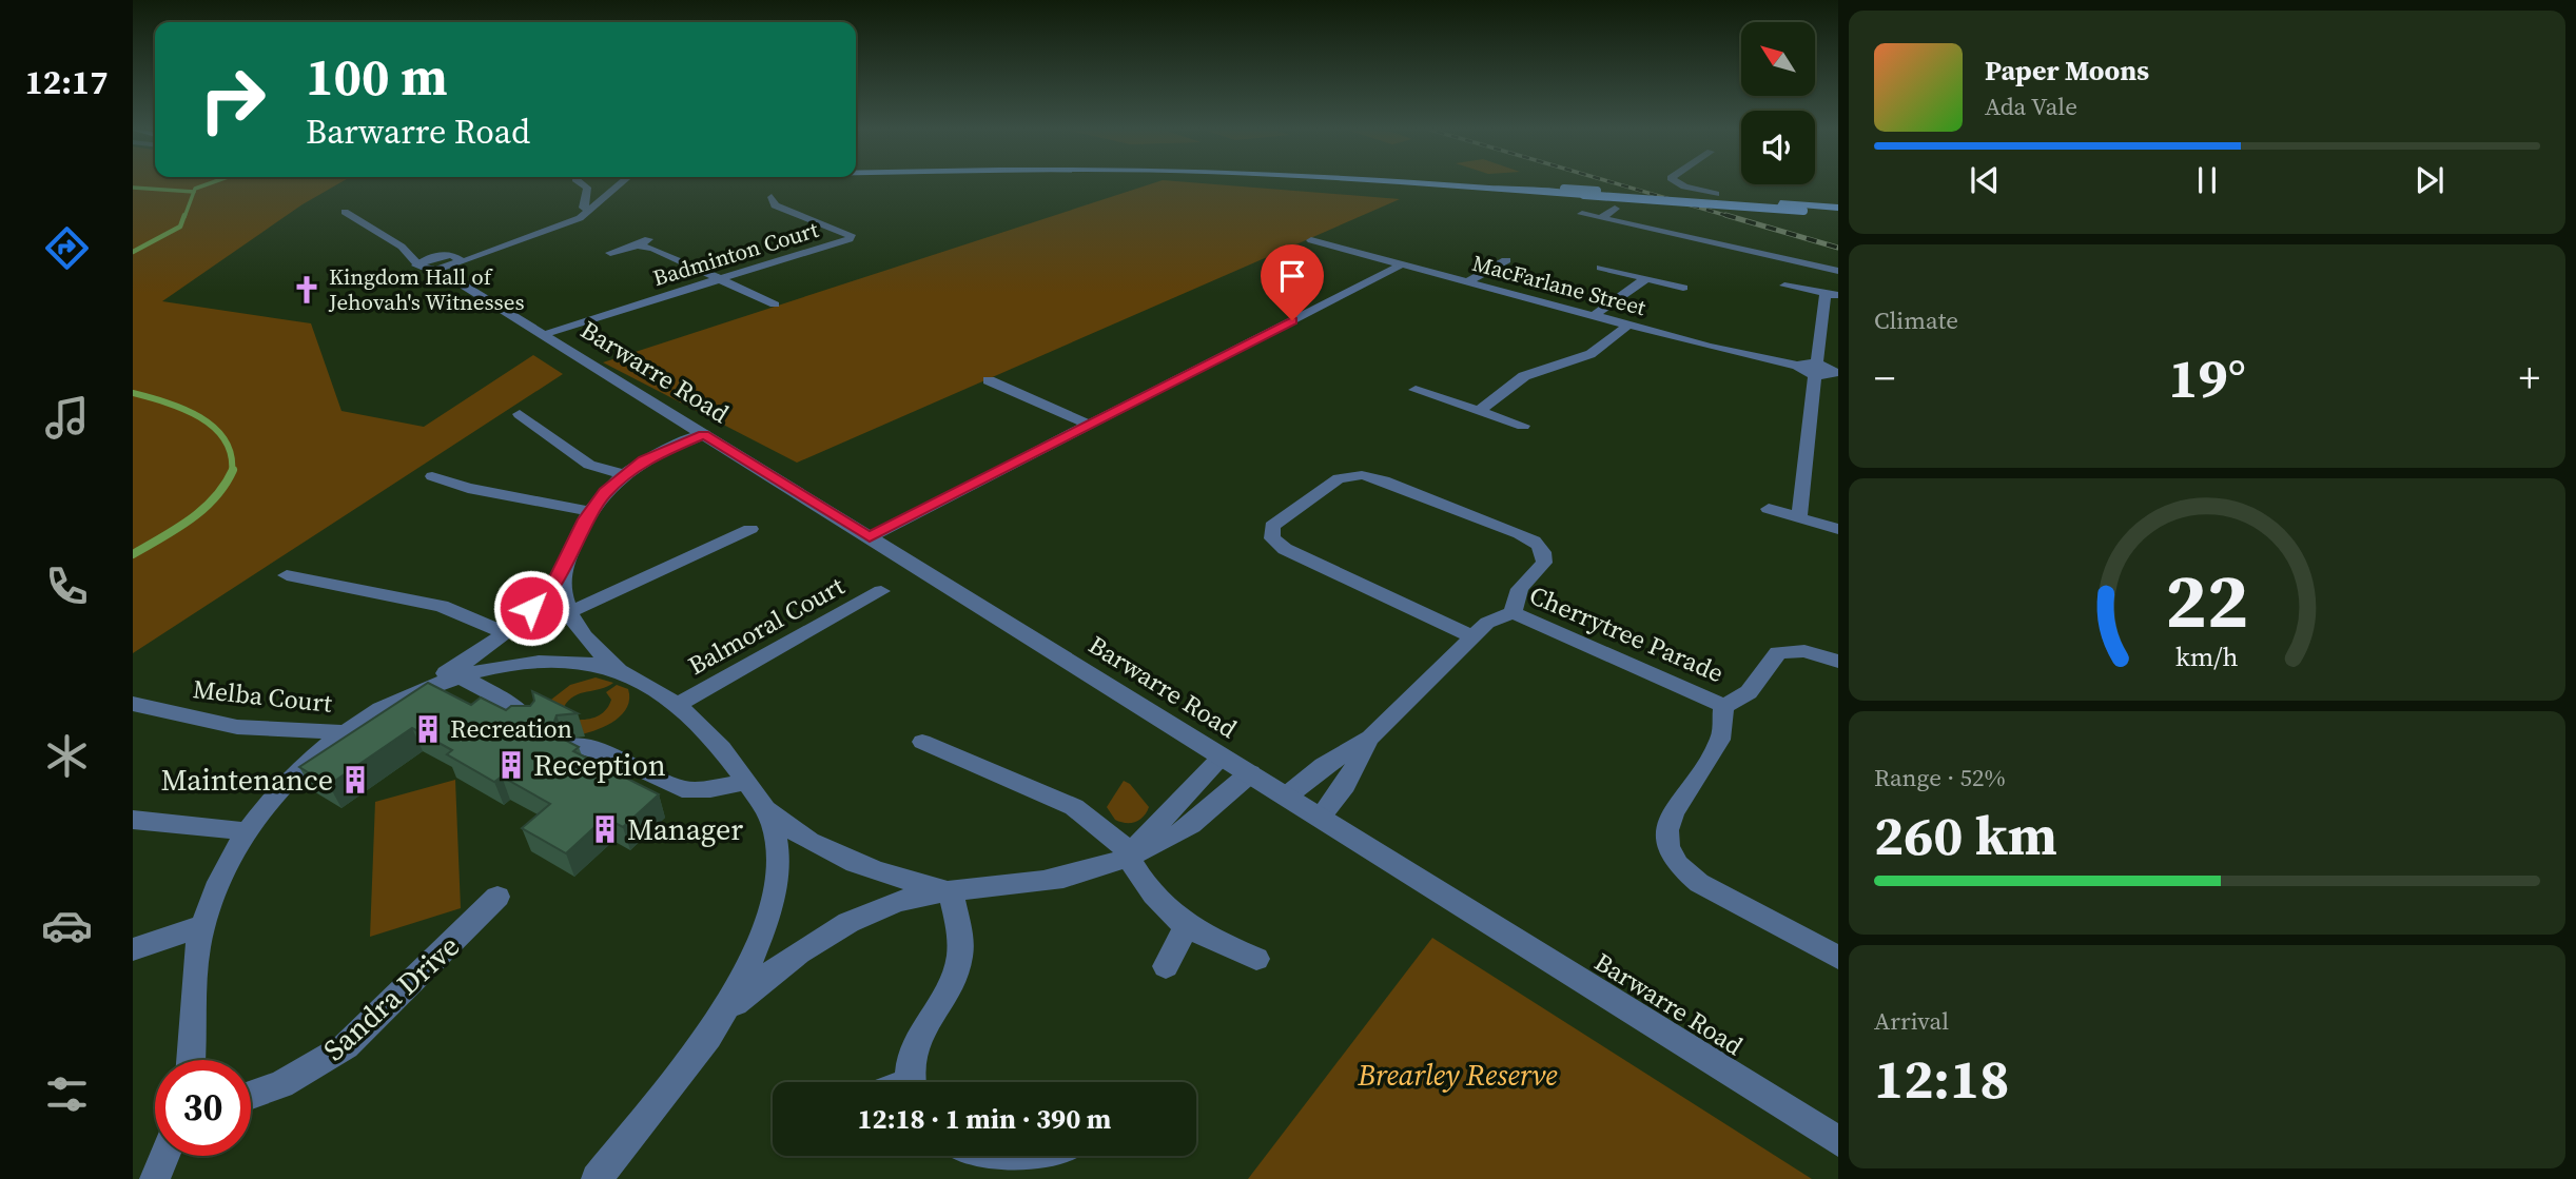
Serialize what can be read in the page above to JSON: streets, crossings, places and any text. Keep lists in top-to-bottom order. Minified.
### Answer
{"streets":{"street":["Badminton Court","MacFarlane Street","Barwarre Road","Balmoral Court","Cherrytree Parade","Melba Court","Sandra Drive"]},"crossings":[["Badminton Court","Barwarre Road"],["Barwarre Road","Cherrytree Parade"]],"parks":["Brearley Reserve"],"places":{"church":["Kingdom Hall of Jehovah's Witnesses"],"building":["Recreation","Reception","Maintenance","Manager"]},"north":"top left","page":{"tabs":"12:17","turn":["100 m","Barwarre Road"],"song":["Paper Moons","Ada Vale"],"tile":["Climate",["Range · 52%","260 km"],["Arrival","12:18"]],"heat":["−","19°","+"],"limit":"30","trip":"12:18 · 1 min · 390 m","gauge":["22","km/h"]}}
